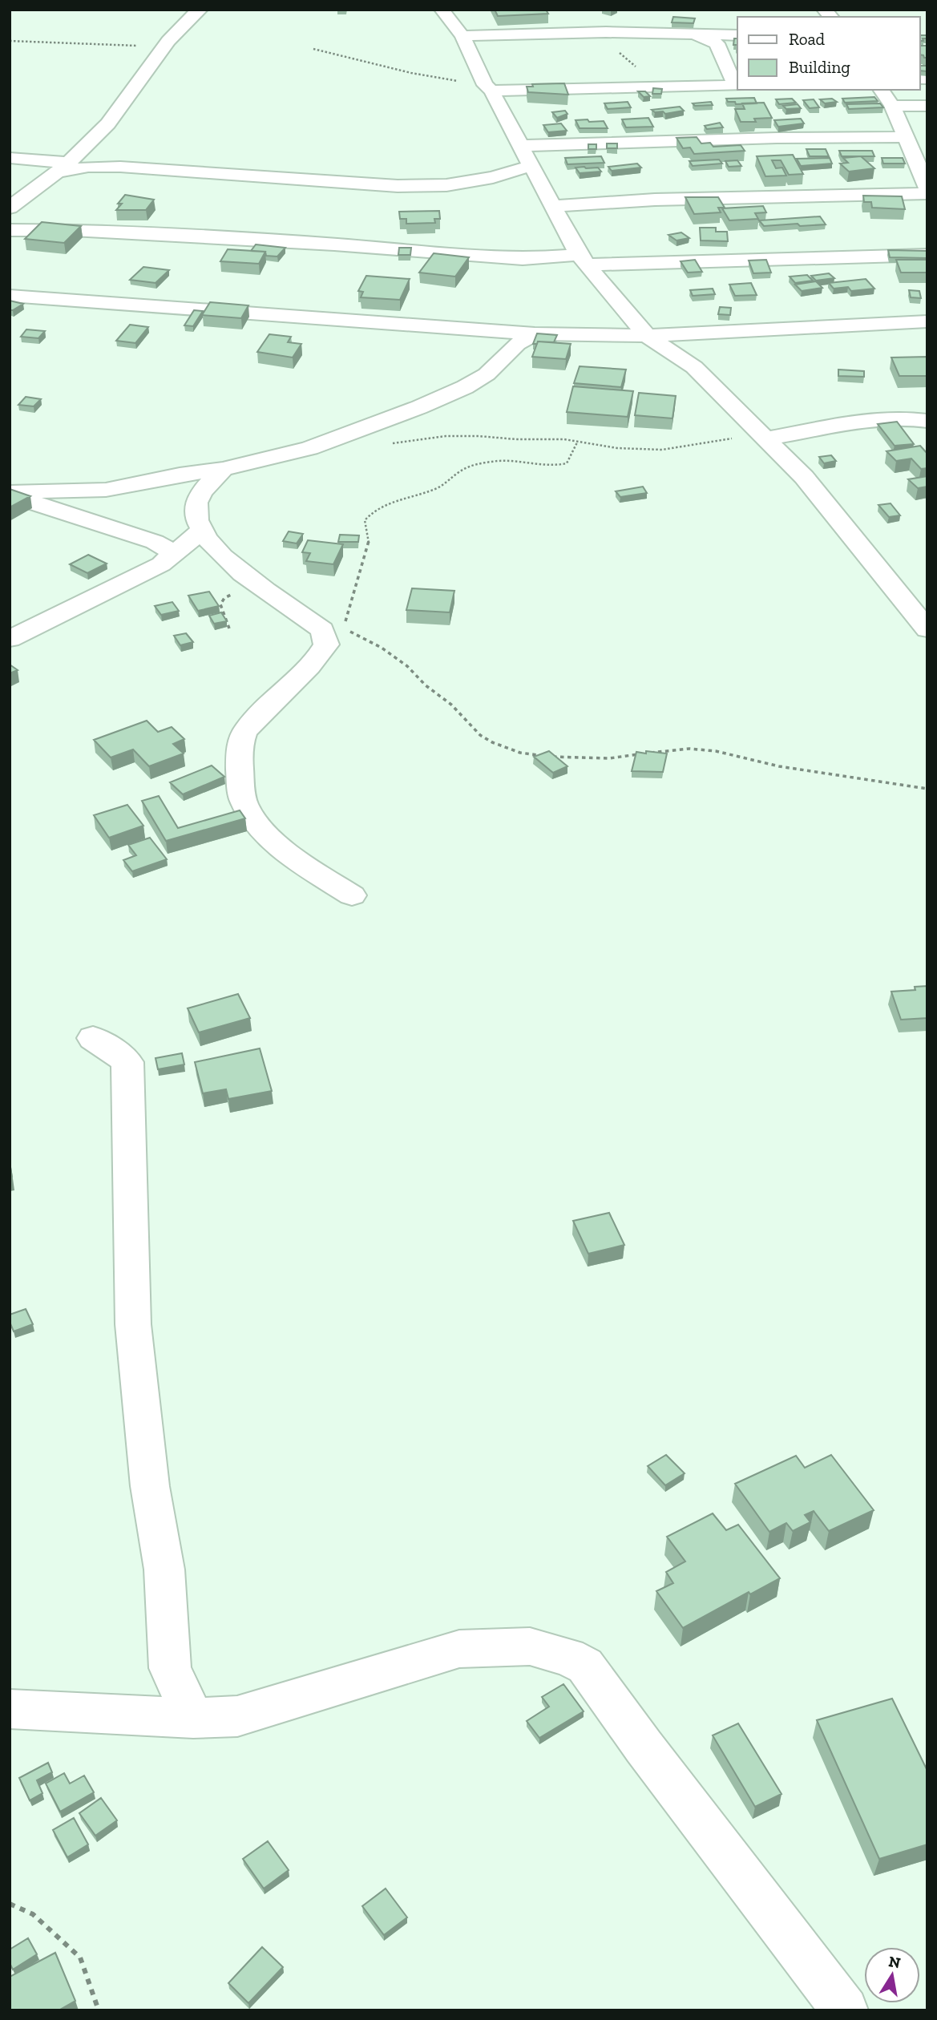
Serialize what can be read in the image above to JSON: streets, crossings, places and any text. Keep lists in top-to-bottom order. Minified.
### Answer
{"legend":["Road","Building"],"north":"top"}
